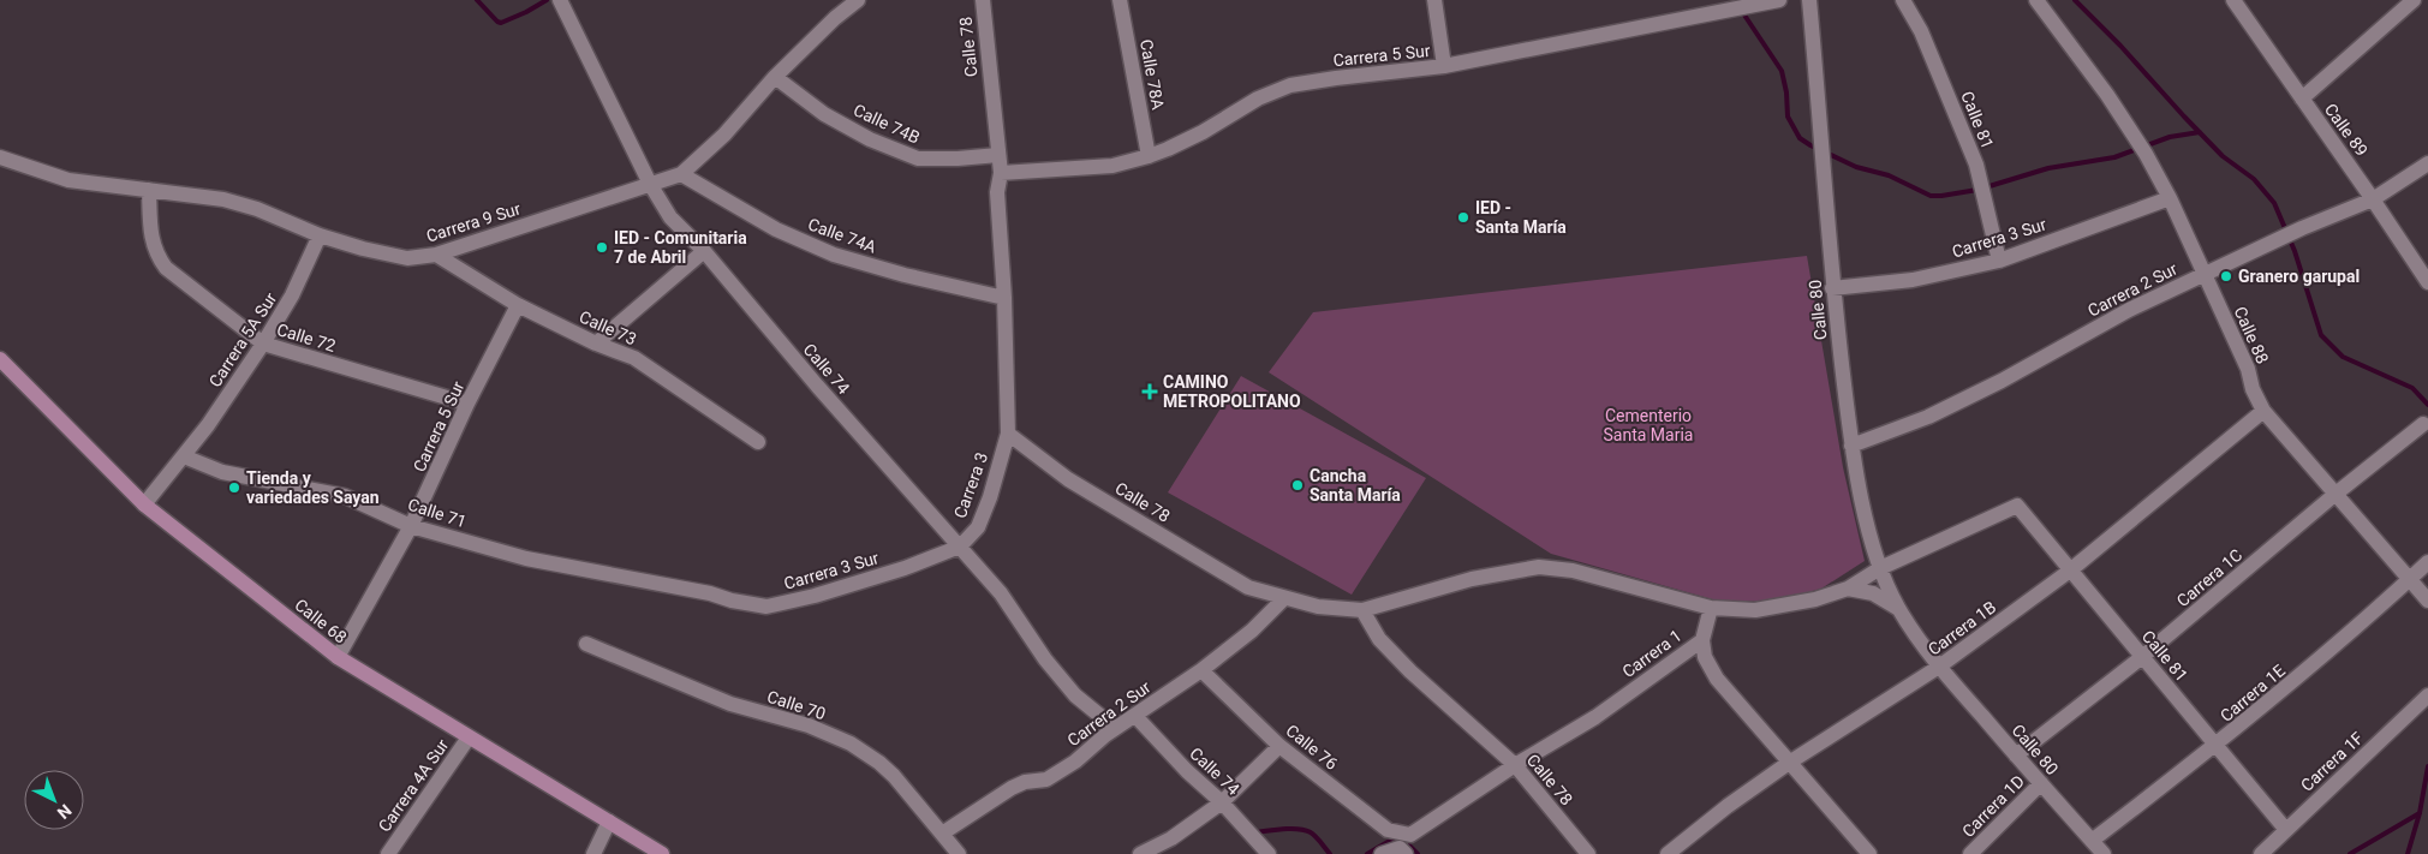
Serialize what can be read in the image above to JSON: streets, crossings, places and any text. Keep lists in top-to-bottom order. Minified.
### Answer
{"streets":{"street":["Calle 78","Carrera 5 Sur","Calle 78A","Calle 81","Calle 74B","Calle 89","Carrera 9 Sur","Calle 74A","Carrera 3 Sur","Carrera 2 Sur","Calle 80","Calle 73","Calle 88","Calle 72","Carrera 5A Sur","Calle 74","Carrera 3","Calle 71","Carrera 1C","Calle 68","Carrera 1B","Carrera 1","Carrera 1E","Calle 70","Calle 76","Carrera 1F","Carrera 4A Sur","Carrera 1D"]},"crossings":[["Calle 78","Carrera 5 Sur"],["Calle 78","Calle 74B"],["Calle 78","Calle 74A"],["Calle 78","Carrera 2 Sur"],["Calle 78","Carrera 3"],["Calle 78","Carrera 1"],["Carrera 5 Sur","Calle 78A"],["Carrera 5 Sur","Calle 73"],["Carrera 5 Sur","Calle 72"],["Carrera 5 Sur","Calle 71"],["Carrera 5 Sur","Calle 68"],["Calle 81","Carrera 3 Sur"],["Calle 81","Calle 80"],["Calle 81","Carrera 1C"],["Calle 81","Carrera 1B"],["Calle 81","Carrera 1E"],["Calle 81","Carrera 1F"],["Calle 74B","Carrera 9 Sur"],["Calle 89","Carrera 2 Sur"],["Carrera 9 Sur","Calle 74A"],["Carrera 9 Sur","Calle 73"],["Carrera 9 Sur","Calle 72"],["Carrera 9 Sur","Carrera 5A Sur"],["Carrera 9 Sur","Calle 74"],["Carrera 3 Sur","Calle 80"],["Carrera 3 Sur","Calle 88"],["Carrera 3 Sur","Calle 74"],["Carrera 3 Sur","Carrera 3"],["Carrera 3 Sur","Calle 71"],["Carrera 2 Sur","Calle 80"],["Carrera 2 Sur","Calle 88"],["Carrera 2 Sur","Calle 74"],["Carrera 2 Sur","Calle 70"],["Carrera 2 Sur","Calle 76"],["Calle 80","Carrera 1C"],["Calle 80","Carrera 1B"],["Calle 80","Carrera 1E"],["Calle 80","Carrera 1D"],["Calle 88","Carrera 1C"],["Calle 88","Carrera 1B"],["Calle 88","Carrera 1E"],["Calle 72","Carrera 5A Sur"],["Carrera 5A Sur","Calle 71"],["Calle 74","Carrera 3"],["Calle 68","Carrera 4A Sur"],["Carrera 1","Calle 76"]],"parks":["Cementerio Santa Maria"],"places":{"other":["IED - Santa María","IED - Comunitaria 7 de Abril","Granero garupal","Cancha Santa María","Tienda y variedades Sayan"],"health":["CAMINO METROPOLITANO"]},"north":"bottom right"}
